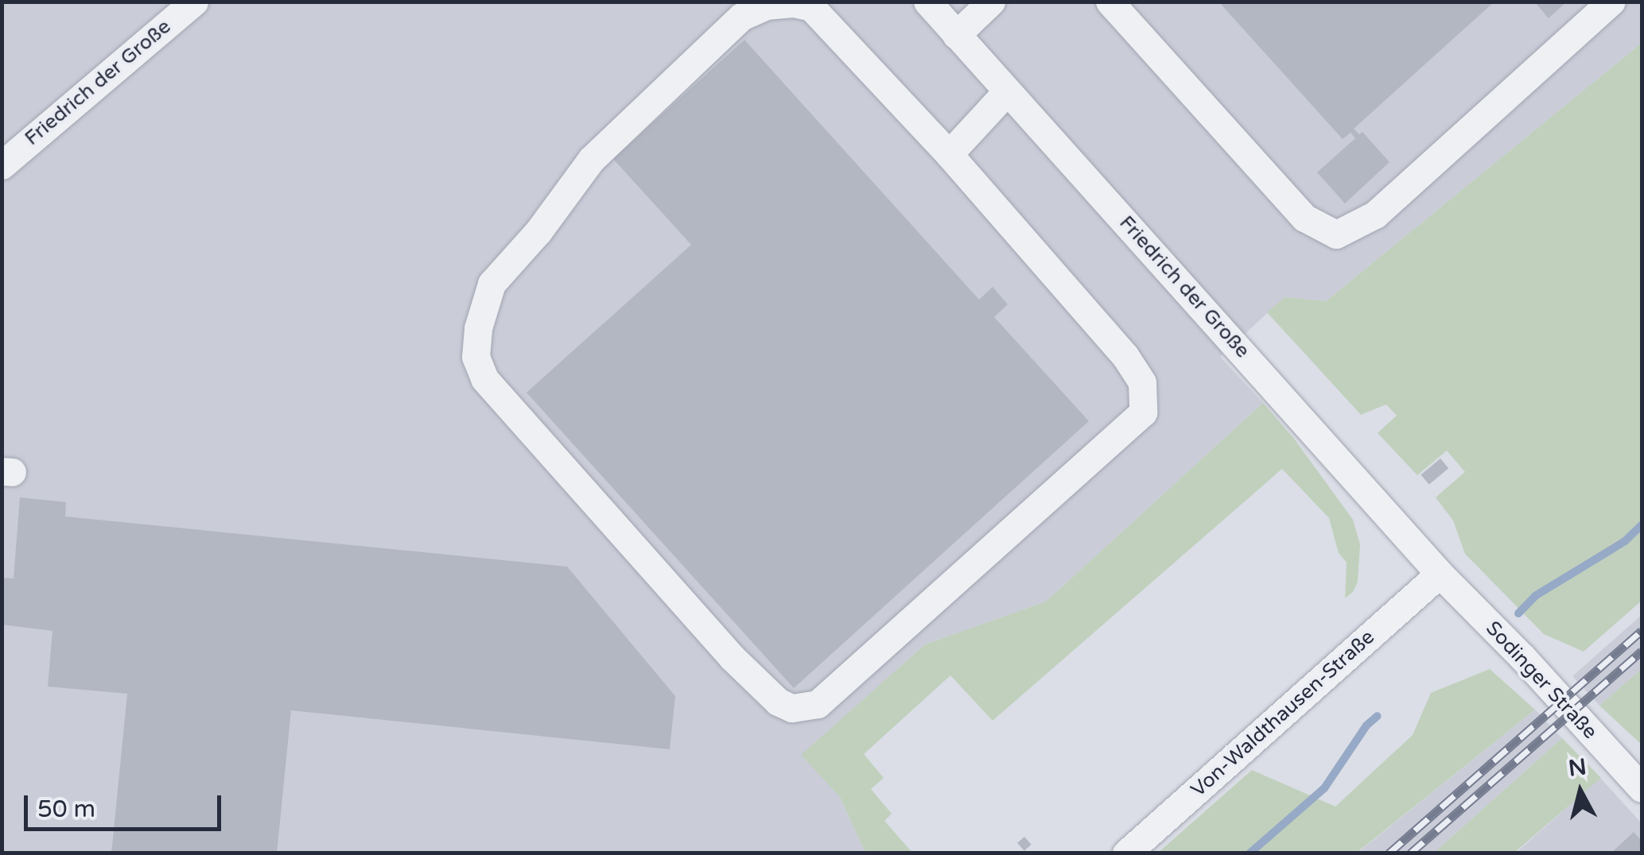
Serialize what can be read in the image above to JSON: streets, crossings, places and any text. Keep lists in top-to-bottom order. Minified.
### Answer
{"streets":{"street":["Friedrich der Große","Sodinger Straße","Von-Waldthausen-Straße"]},"crossings":[["Friedrich der Große","Sodinger Straße"],["Friedrich der Große","Von-Waldthausen-Straße"],["Sodinger Straße","Von-Waldthausen-Straße"]],"scale_bar":"50 m","north":"top"}
